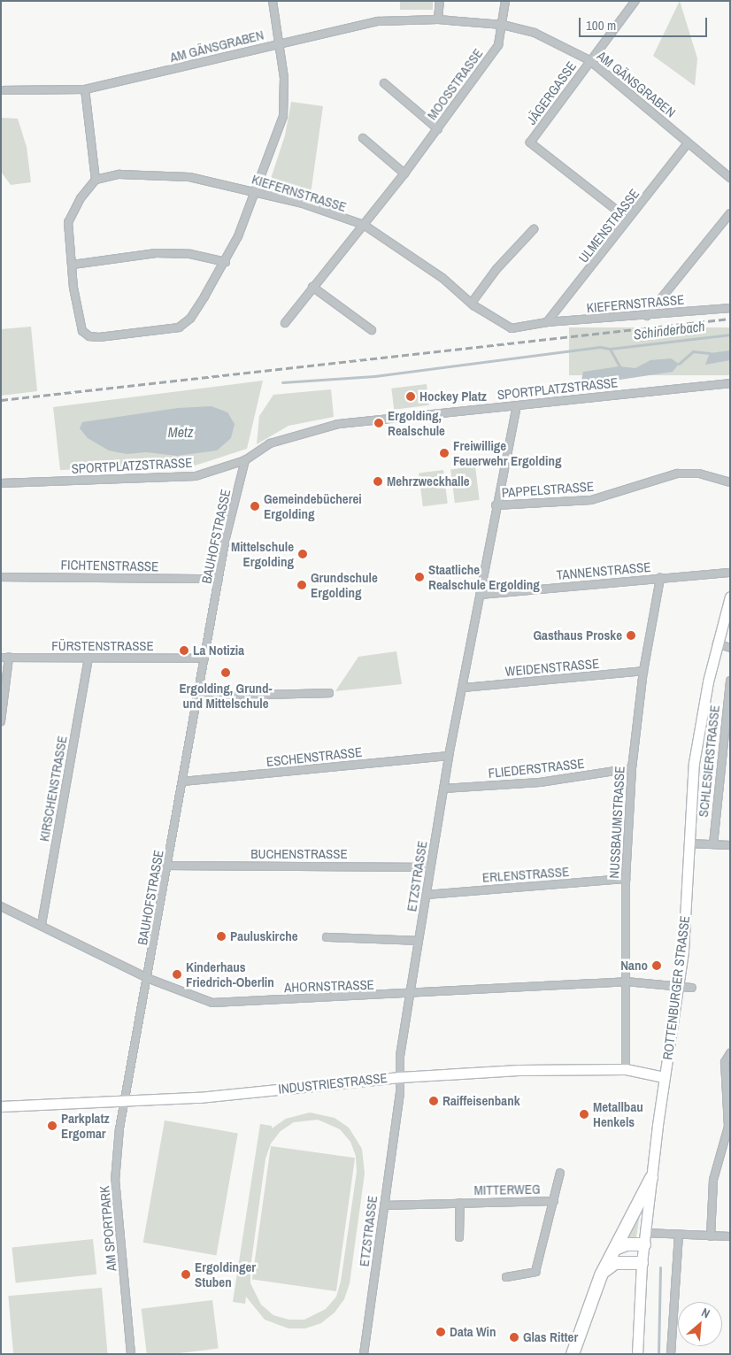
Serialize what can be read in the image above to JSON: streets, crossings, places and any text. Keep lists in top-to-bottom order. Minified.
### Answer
{"streets":{"street":["AM GÄNSGRABEN","MOOSSTRASSE","JÄGERGASSE","KIEFERNSTRASSE","ULMENSTRASSE","SPORTPLATZSTRASSE","PAPPELSTRASSE","BAUHOFSTRASSE","FICHTENSTRASSE","TANNENSTRASSE","FÜRSTENSTRASSE","WEIDENSTRASSE","ESCHENSTRASSE","SCHLESIERSTRASSE","FLIEDERSTRASSE","KIRSCHENSTRASSE","NUSSBAUMSTRASSE","BUCHENSTRASSE","ERLENSTRASSE","ETZSTRASSE","AHORNSTRASSE","ROTTENBURGER STRASSE","INDUSTRIESTRASSE","MITTERWEG","AM SPORTPARK"]},"crossings":[["AM GÄNSGRABEN","MOOSSTRASSE"],["AM GÄNSGRABEN","JÄGERGASSE"],["AM GÄNSGRABEN","ULMENSTRASSE"],["MOOSSTRASSE","KIEFERNSTRASSE"],["JÄGERGASSE","ULMENSTRASSE"],["KIEFERNSTRASSE","ULMENSTRASSE"],["SPORTPLATZSTRASSE","BAUHOFSTRASSE"],["SPORTPLATZSTRASSE","ETZSTRASSE"],["PAPPELSTRASSE","ETZSTRASSE"],["BAUHOFSTRASSE","FICHTENSTRASSE"],["BAUHOFSTRASSE","FÜRSTENSTRASSE"],["BAUHOFSTRASSE","ESCHENSTRASSE"],["BAUHOFSTRASSE","BUCHENSTRASSE"],["BAUHOFSTRASSE","AHORNSTRASSE"],["BAUHOFSTRASSE","INDUSTRIESTRASSE"],["BAUHOFSTRASSE","AM SPORTPARK"],["TANNENSTRASSE","NUSSBAUMSTRASSE"],["TANNENSTRASSE","ETZSTRASSE"],["FÜRSTENSTRASSE","KIRSCHENSTRASSE"],["WEIDENSTRASSE","NUSSBAUMSTRASSE"],["WEIDENSTRASSE","ETZSTRASSE"],["ESCHENSTRASSE","ETZSTRASSE"],["FLIEDERSTRASSE","NUSSBAUMSTRASSE"],["FLIEDERSTRASSE","ETZSTRASSE"],["KIRSCHENSTRASSE","AHORNSTRASSE"],["NUSSBAUMSTRASSE","ERLENSTRASSE"],["NUSSBAUMSTRASSE","AHORNSTRASSE"],["NUSSBAUMSTRASSE","INDUSTRIESTRASSE"],["BUCHENSTRASSE","ETZSTRASSE"],["ERLENSTRASSE","ETZSTRASSE"],["ETZSTRASSE","AHORNSTRASSE"],["ETZSTRASSE","INDUSTRIESTRASSE"],["ETZSTRASSE","MITTERWEG"],["AHORNSTRASSE","ROTTENBURGER STRASSE"],["ROTTENBURGER STRASSE","INDUSTRIESTRASSE"],["INDUSTRIESTRASSE","AM SPORTPARK"]],"water":["Schinderbach","Metz"],"places":["Hockey Platz","Ergolding, Realschule","Freiwillige Feuerwehr Ergolding","Mehrzweckhalle","Gemeindebücherei Ergolding","Mittelschule Ergolding","Staatliche Realschule Ergolding","Grundschule Ergolding","Gasthaus Proske","La Notizia","Ergolding, Grund- und Mittelschule","Pauluskirche","Nano","Kinderhaus Friedrich-Oberlin","Raiffeisenbank","Metallbau Henkels","Parkplatz Ergomar","Ergoldinger Stuben","Data Win","Glas Ritter"],"scale_bar":"100 m","north":"top right"}
